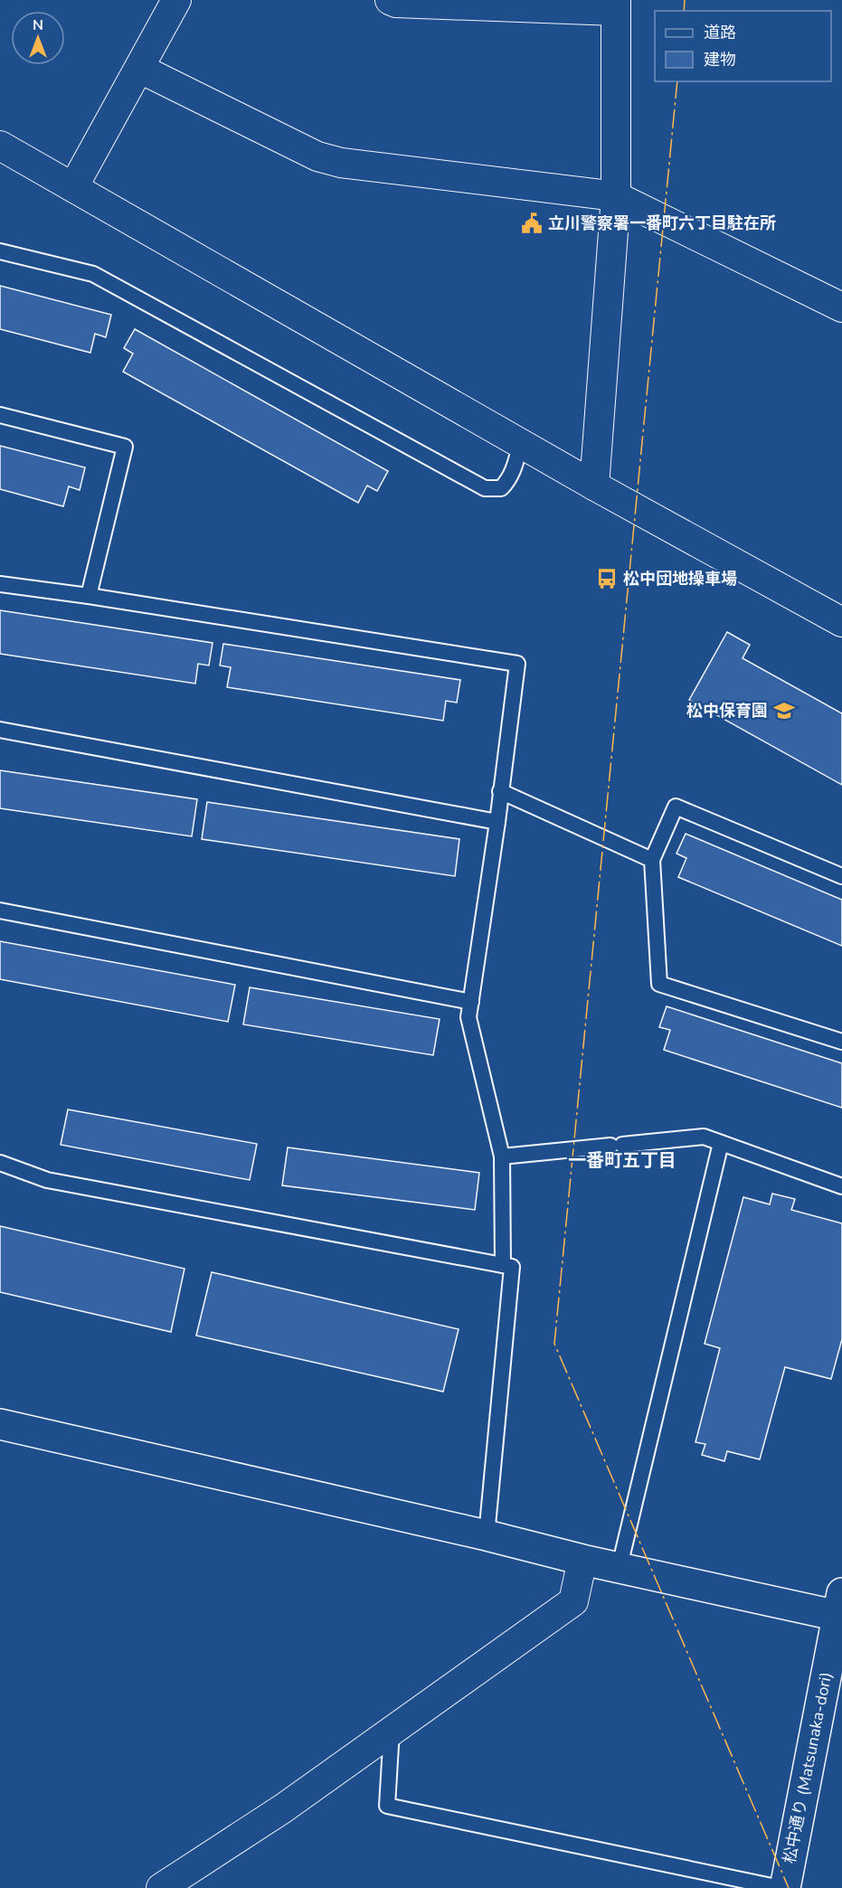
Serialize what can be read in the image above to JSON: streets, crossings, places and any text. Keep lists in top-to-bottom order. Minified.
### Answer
{"streets":{"street":["松中通り (Matsunaka-dori)"]},"districts":["一番町五丁目"],"places":{"public building":["立川警察署一番町六丁目駐在所"],"bus stop":["松中団地操車場"],"school or university":["松中保育園"]},"legend":["道路","建物"],"north":"top"}
